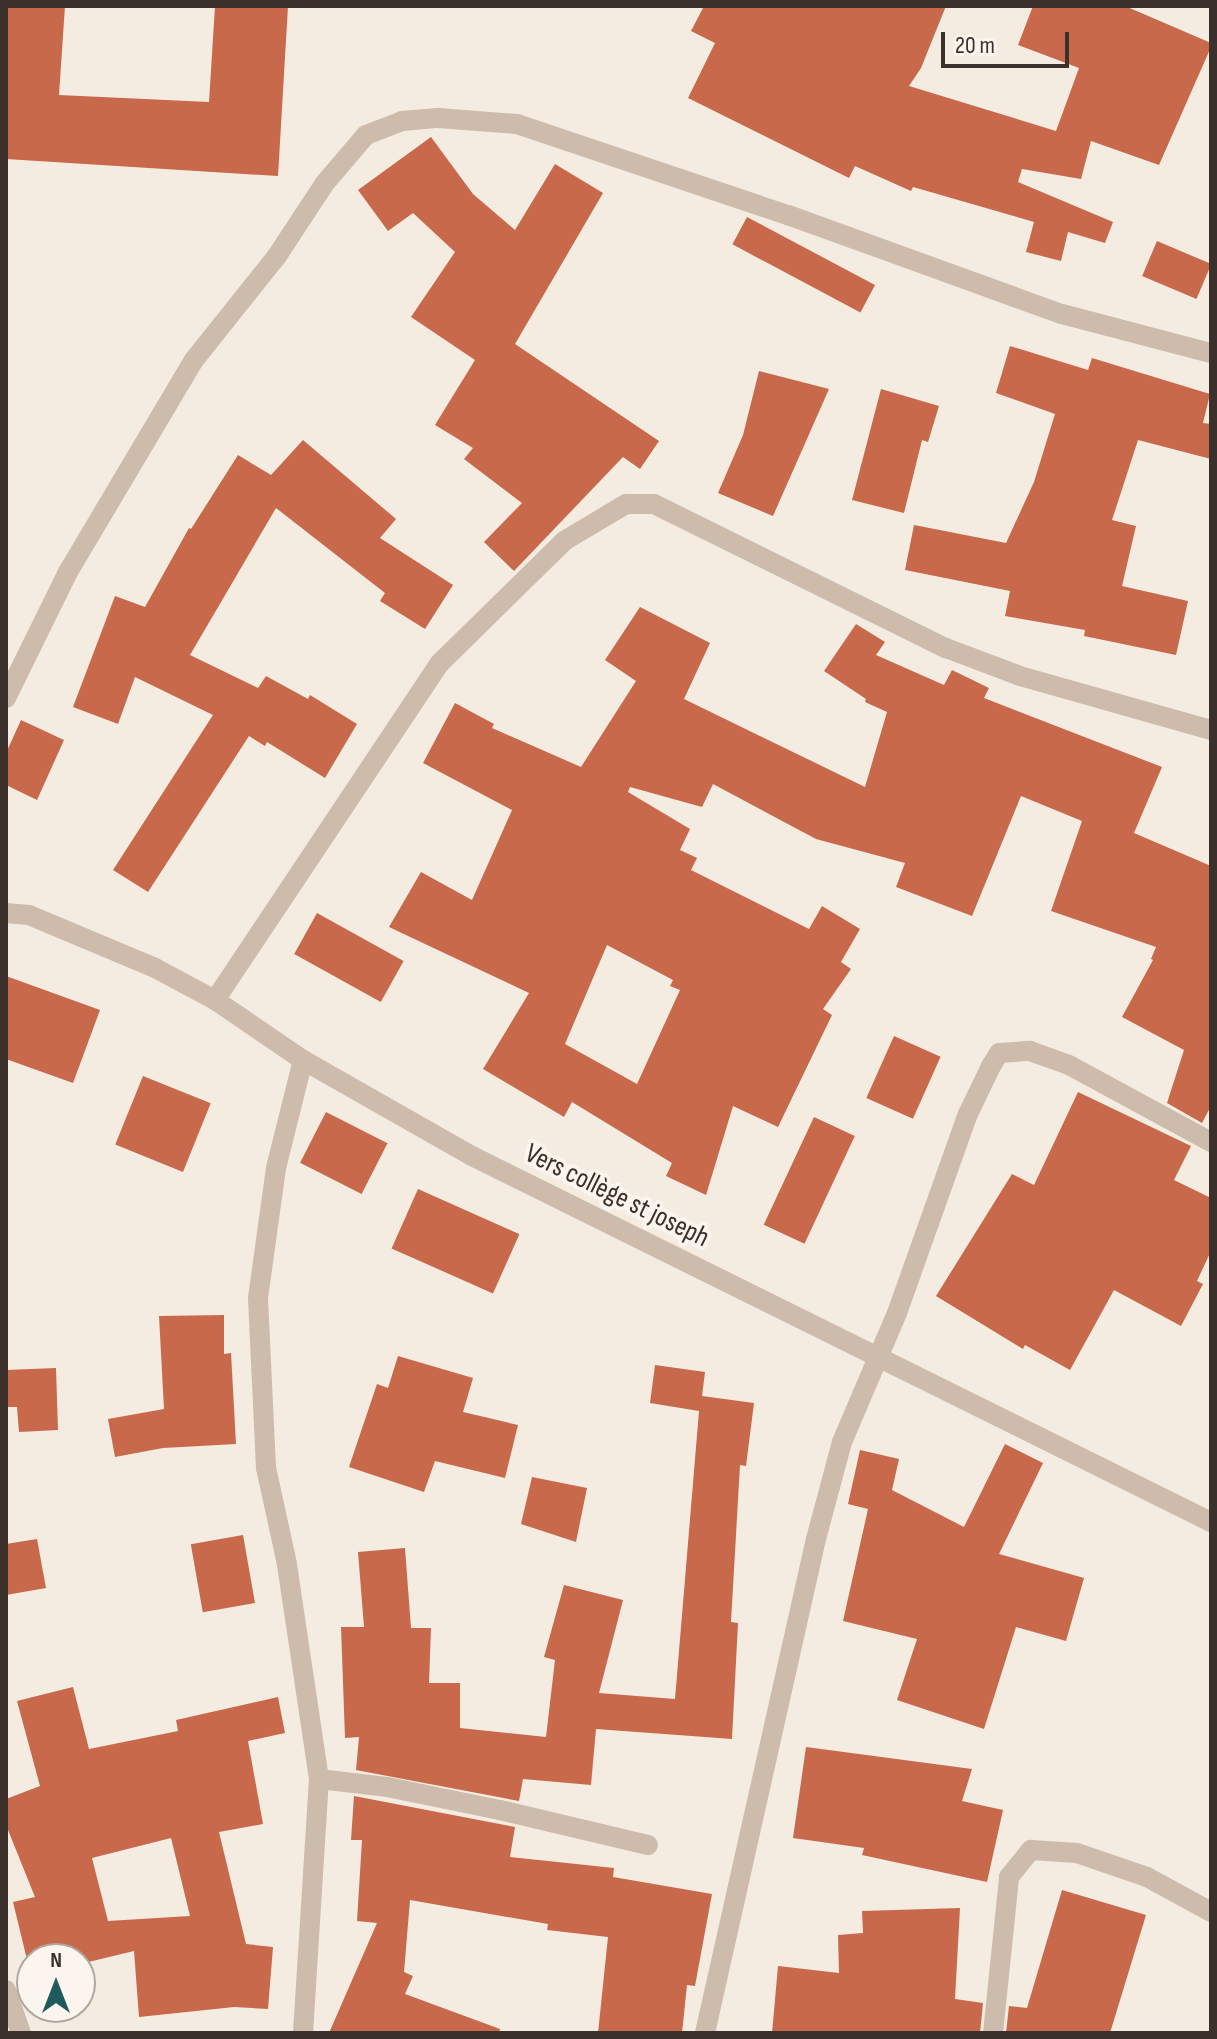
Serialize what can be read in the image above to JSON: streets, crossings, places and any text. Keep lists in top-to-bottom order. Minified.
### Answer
{"streets":{"street":["Vers collège st joseph"]},"scale_bar":"20 m","north":"top"}
